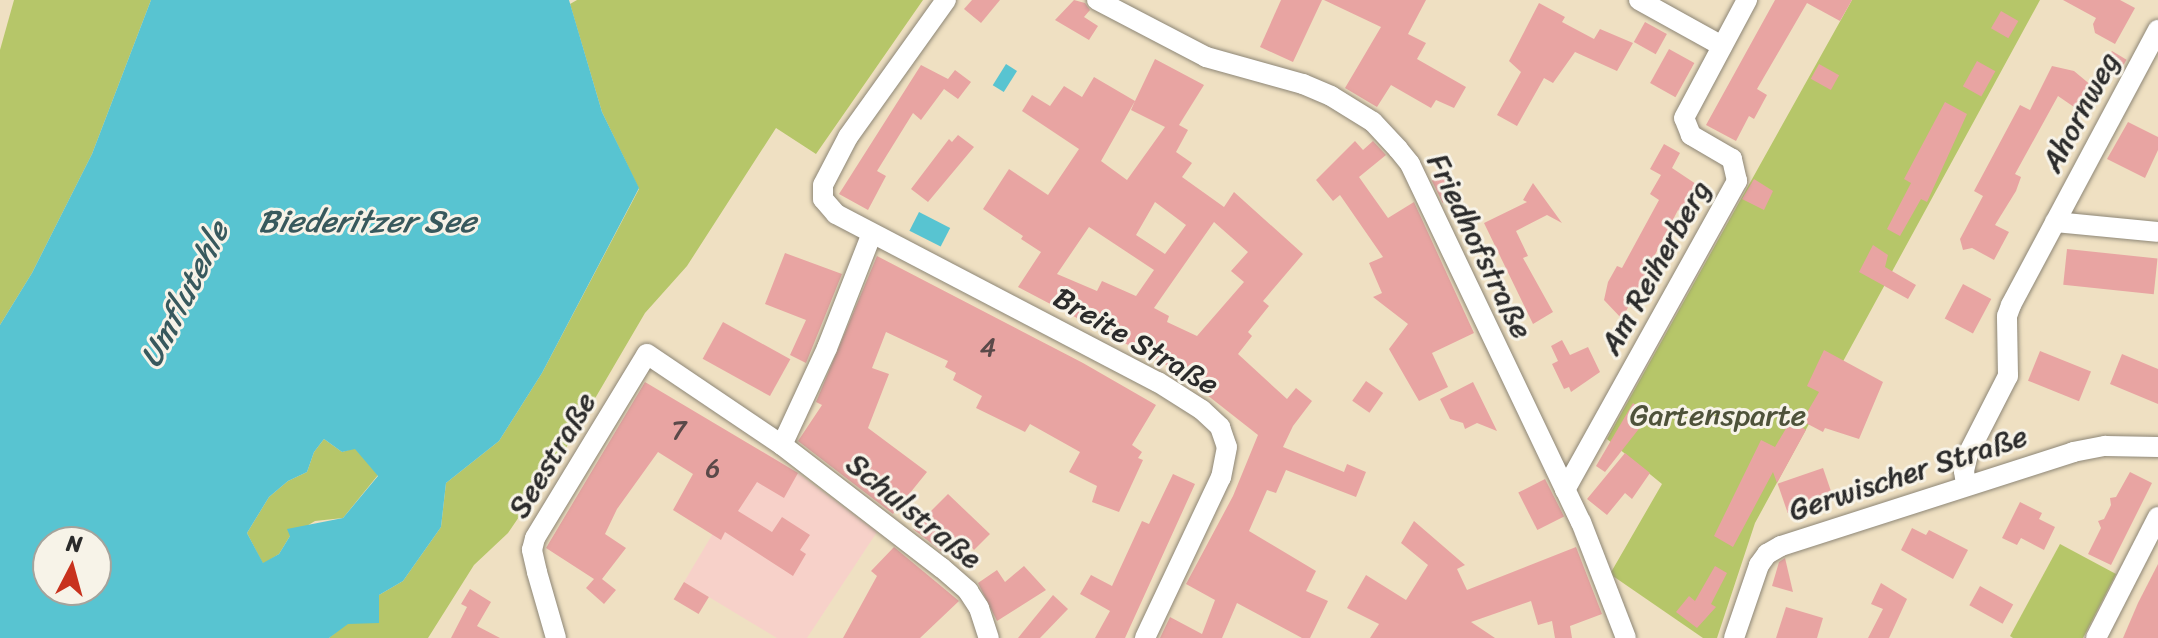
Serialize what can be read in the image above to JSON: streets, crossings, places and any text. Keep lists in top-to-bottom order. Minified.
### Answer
{"streets":{"street":["Ahornweg","Friedhofstraße","Am Reiherberg","Breite Straße","Seestraße","Gerwischer Straße","Schulstraße"]},"crossings":[["Ahornweg","Gerwischer Straße"],["Friedhofstraße","Am Reiherberg"],["Seestraße","Schulstraße"]],"water":["Biederitzer See","Umflutehle"],"parks":["Gartensparte"],"house_numbers":["4","7","6"],"north":"top"}
